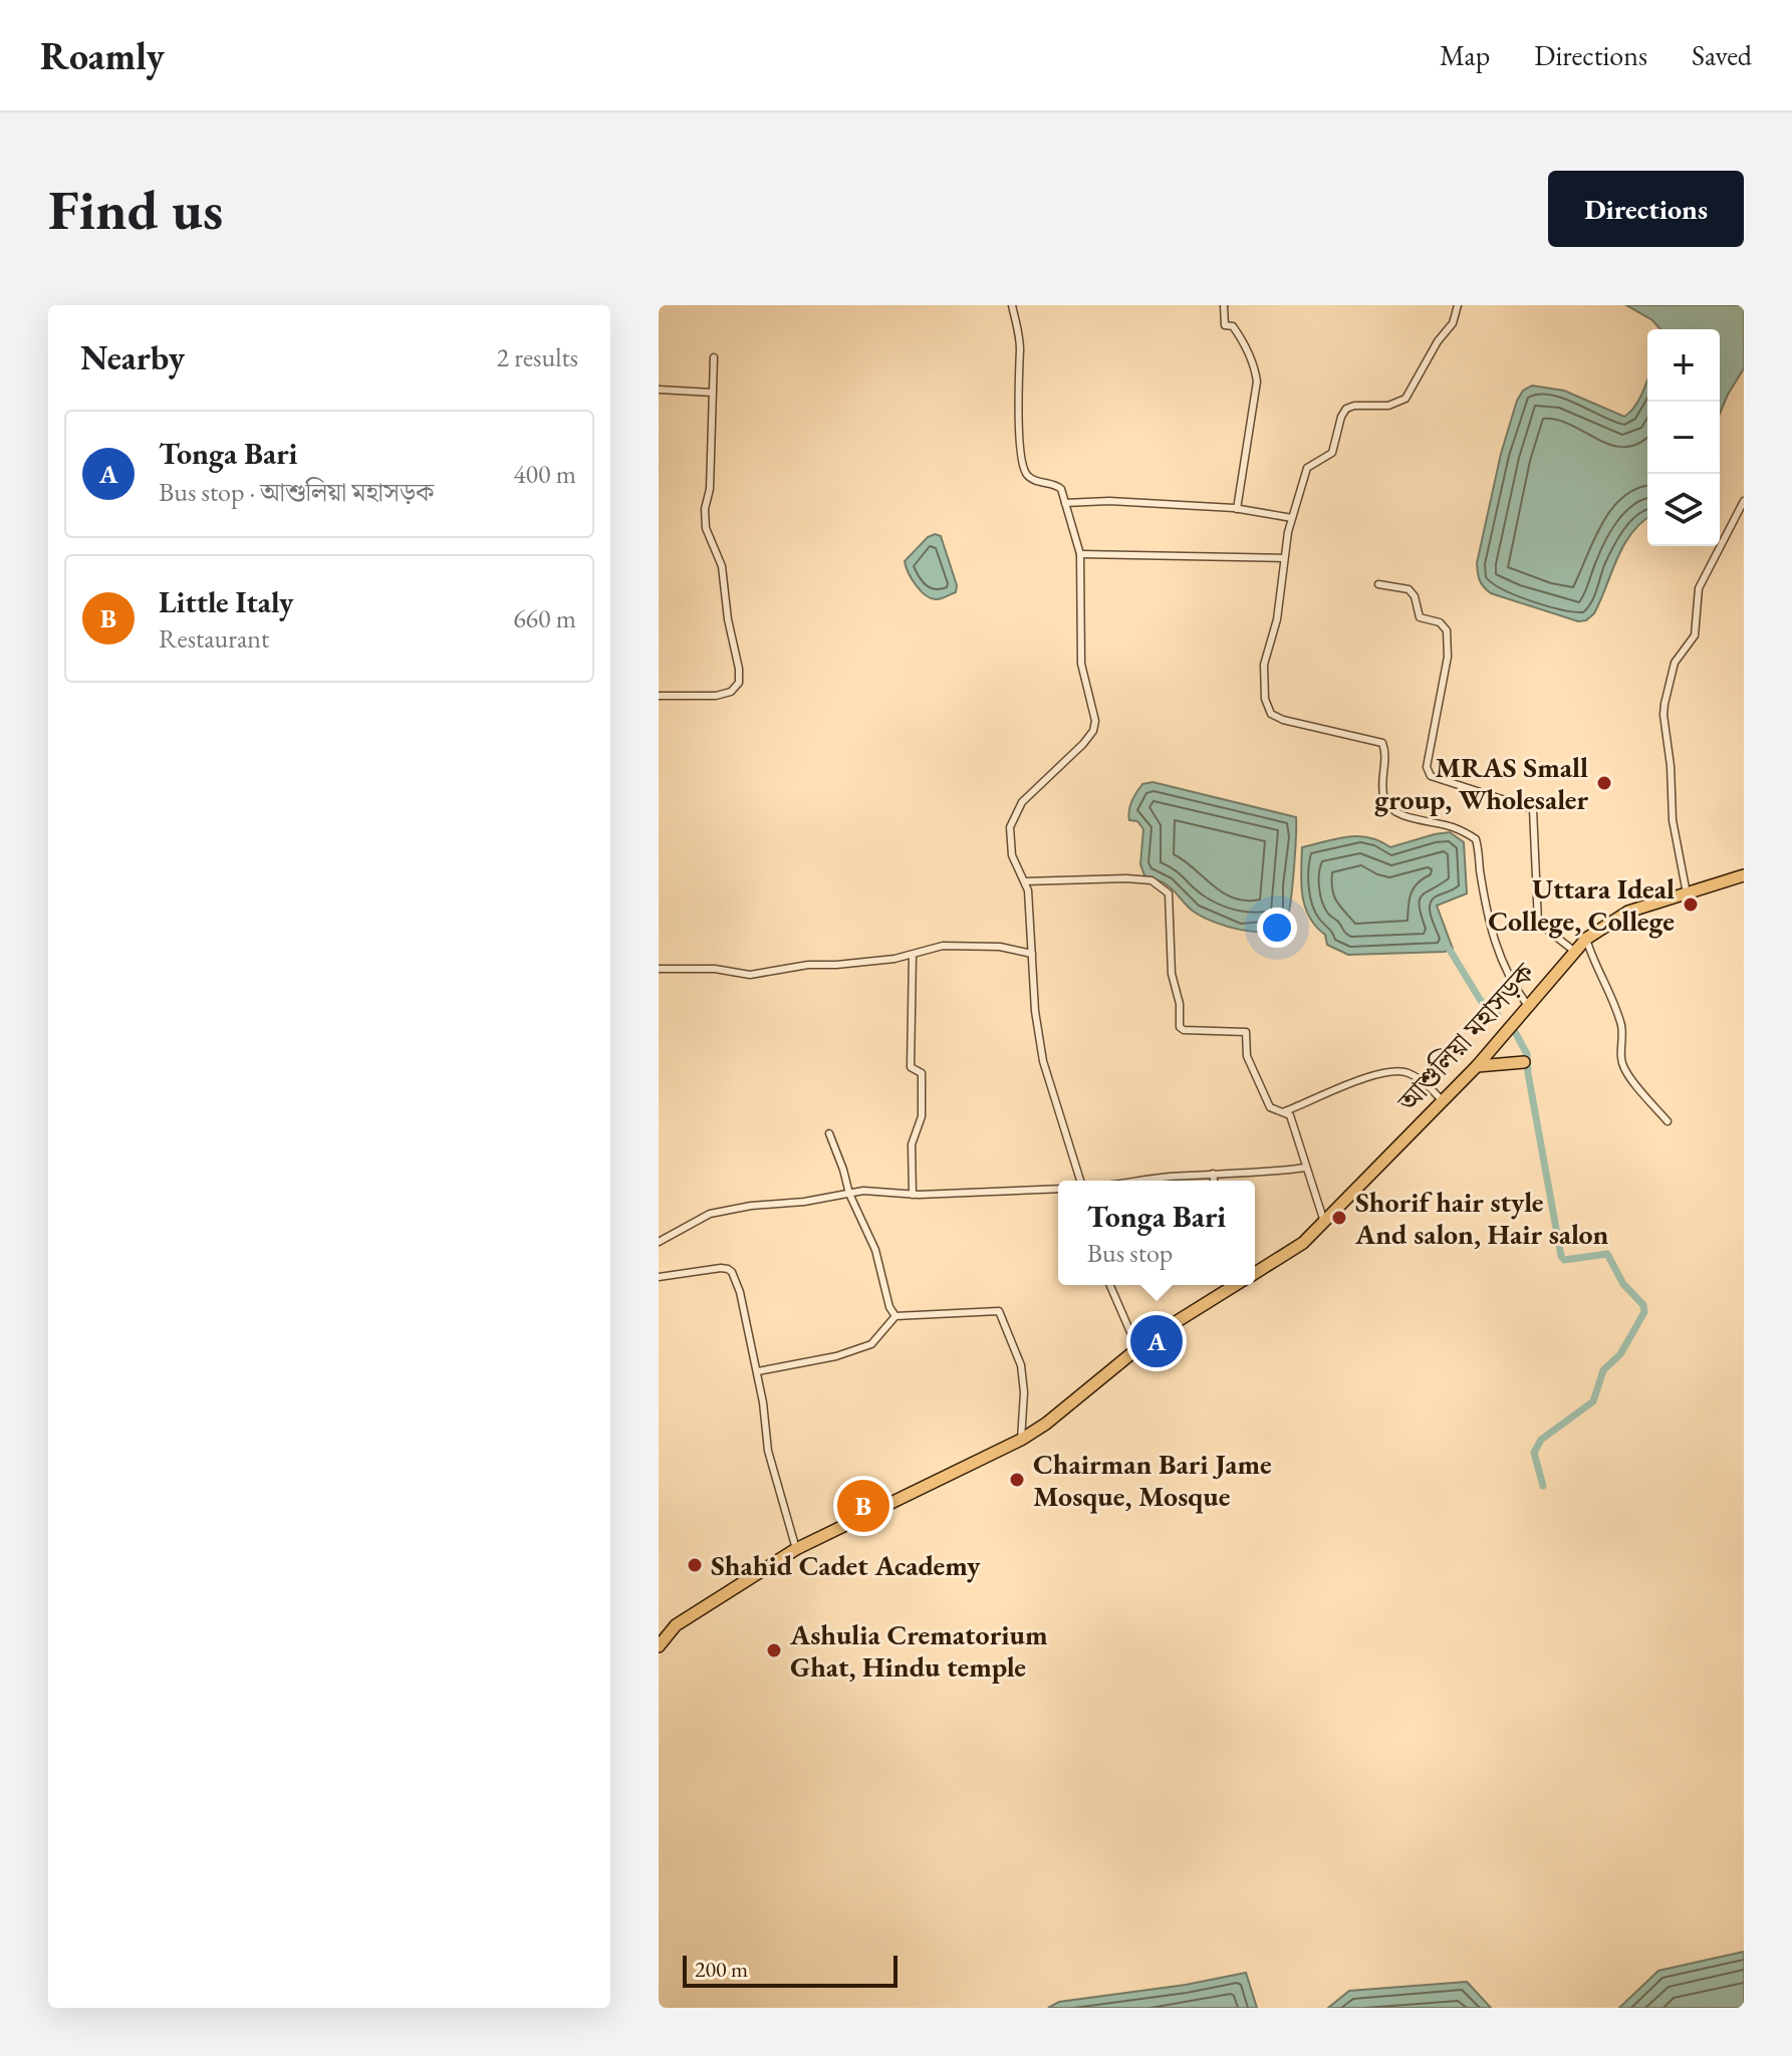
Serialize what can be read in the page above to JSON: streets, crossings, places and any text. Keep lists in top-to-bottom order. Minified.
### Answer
{"streets":{"highway":["আশুলিয়া মহাসড়ক"]},"places":["MRAS Small group, Wholesaler","Uttara Ideal College, College","Shorif hair style And salon, Hair salon","Chairman Bari Jame Mosque, Mosque","Shahid Cadet Academy","Ashulia Crematorium Ghat, Hindu temple"],"scale_bar":"200 m","page":{"header":"Roamly","nav":["Map","Directions","Saved"],"buttons":"Directions","title":"Find us","heading":["Nearby","2 results"],"map_buttons":["+","−"],"list":[{"mark":"A","name":"Tonga Bari","note":"Bus stop · আশুলিয়া মহাসড়ক","value":"400 m"},{"mark":"B","name":"Little Italy","note":"Restaurant","value":"660 m"}],"popup":["Tonga Bari","Bus stop"],"pins":["A","B"],"scale":"200 m"}}
